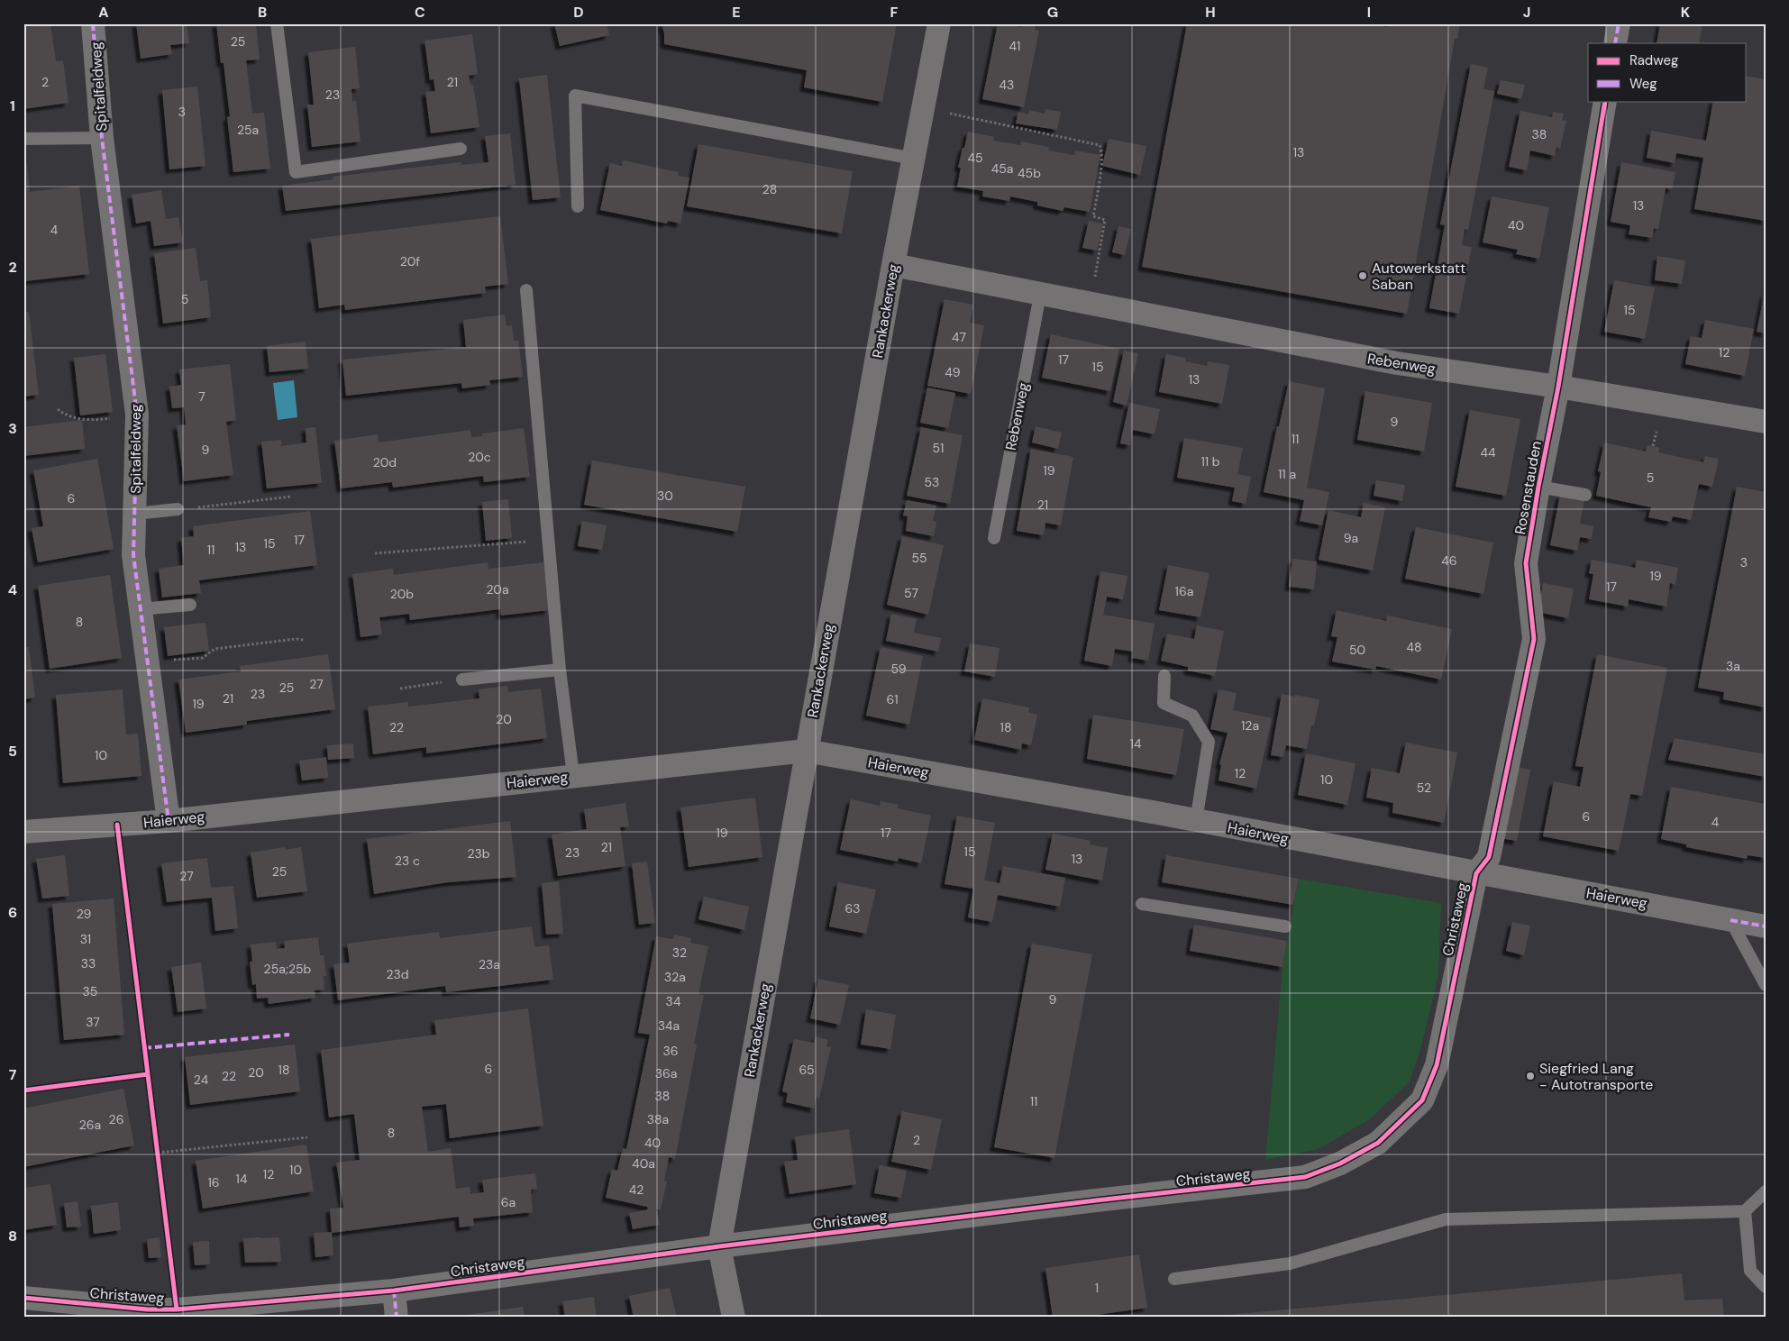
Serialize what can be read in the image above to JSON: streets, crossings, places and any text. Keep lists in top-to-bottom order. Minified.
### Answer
{"streets":{"street":["Spitalfeldweg","Rankackerweg","Rebenweg","Rosenstauden","Haierweg","Christaweg"]},"crossings":[["Spitalfeldweg","Haierweg"],["Rankackerweg","Rebenweg"],["Rankackerweg","Haierweg"],["Rankackerweg","Christaweg"],["Rebenweg","Rosenstauden"],["Rosenstauden","Haierweg"],["Rosenstauden","Christaweg"],["Haierweg","Christaweg"]],"places":["Autowerkstatt Saban","Siegfried Lang - Autotransporte"],"house_numbers":["25","41","2","21","43","23","3","25a","38","13","45","45a","45b","28","13","40","4","20f","5","15","47","12","17","15","49","13","7","9","11","51","9","44","20c","11 b","20d","19","11 a","5","53","30","6","21","9a","17","15","13","11","55","46","3","19","17","20a","16a","57","20b","8","48","50","3a","59","27","25","23","21","61","19","20","12a","22","18","14","10","12","10","52","6","4","19","17","21","15","23","23b","13","23 c","25","27","63","29","31","32","33","23a","25a;25b","23d","32a","35","9","34","37","34a","36","6","18","65","20","36a","22","24","38","11","26","38a","26a","8","2","40","40a","10","12","14","16","42","6a","1"],"legend":["Radweg","Weg"],"grid":{"columns":["A","B","C","D","E","F","G","H","I","J","K"],"rows":["1","2","3","4","5","6","7","8"]}}
